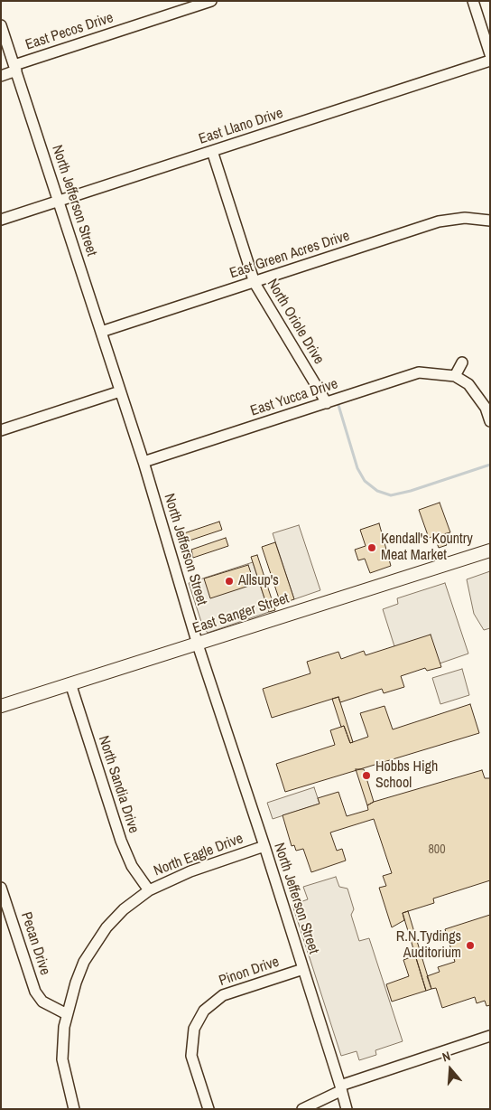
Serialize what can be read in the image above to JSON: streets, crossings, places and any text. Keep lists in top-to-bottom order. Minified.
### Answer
{"streets":{"main road":["East Sanger Street"],"street":["East Pecos Drive","East Llano Drive","North Jefferson Street","East Green Acres Drive","North Oriole Drive","East Yucca Drive","North Sandia Drive","North Eagle Drive","Pecan Drive","Pinon Drive"]},"crossings":[["East Pecos Drive","North Jefferson Street"],["East Llano Drive","North Jefferson Street"],["East Llano Drive","North Oriole Drive"],["North Jefferson Street","East Green Acres Drive"],["North Jefferson Street","East Yucca Drive"],["North Jefferson Street","East Sanger Street"],["North Jefferson Street","North Eagle Drive"],["North Jefferson Street","Pinon Drive"],["East Green Acres Drive","North Oriole Drive"],["North Oriole Drive","East Yucca Drive"],["East Sanger Street","North Sandia Drive"],["North Sandia Drive","North Eagle Drive"],["North Eagle Drive","Pecan Drive"]],"places":["Kendall's Kountry Meat Market","Allsup's","Hobbs High School","R.N.Tydings Auditorium"],"house_numbers":["800"],"north":"top"}
